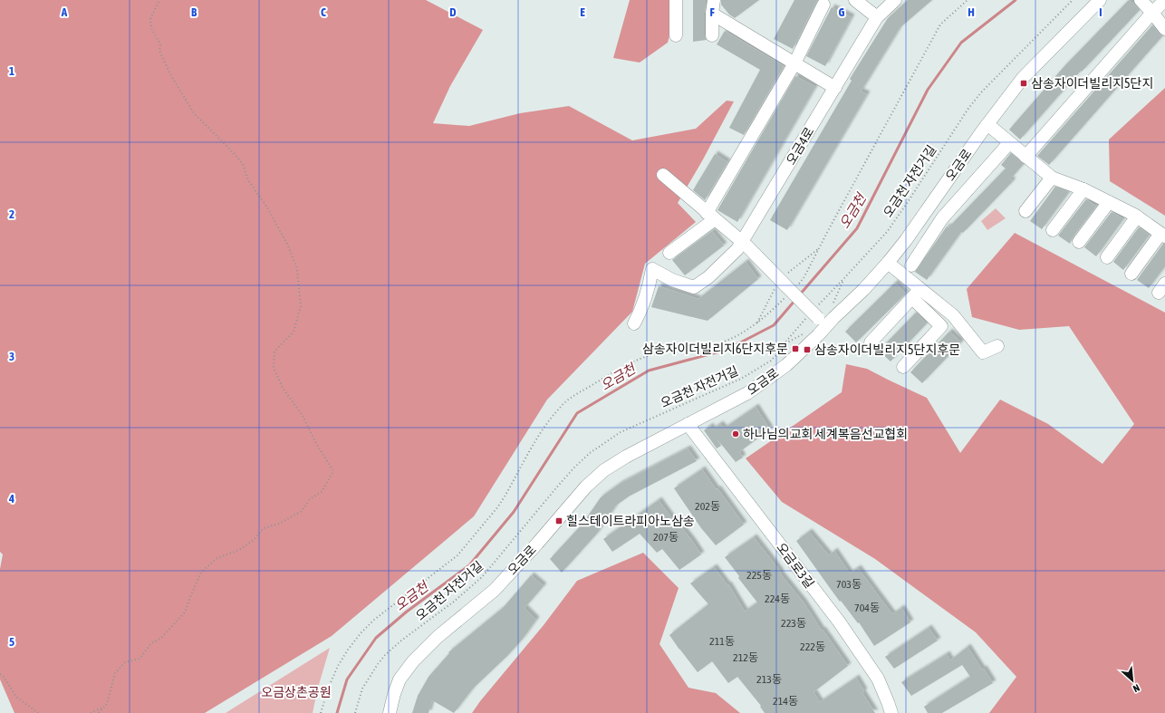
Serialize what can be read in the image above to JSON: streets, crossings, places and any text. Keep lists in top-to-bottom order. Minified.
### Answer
{"streets":{"street":["오금4로","오금로","오금로3길"],"path":["오금천 자전거길"]},"crossings":[["오금로","오금천 자전거길"],["오금로","오금로3길"]],"water":["오금천"],"parks":["오금상촌공원"],"places":{"transit":["삼송자이더빌리지5단지","삼송자이더빌리지6단지후문","삼송자이더빌리지5단지후문","힐스테이트라피아노삼송"],"other":["하나님의교회 세계복음선교협회"]},"house_numbers":["202동","207동","225동","703동","224동","704동","223동","211동","222동","212동","213동","214동"],"north":"bottom right","grid":{"columns":["A","B","C","D","E","F","G","H","I"],"rows":["1","2","3","4","5"]}}
